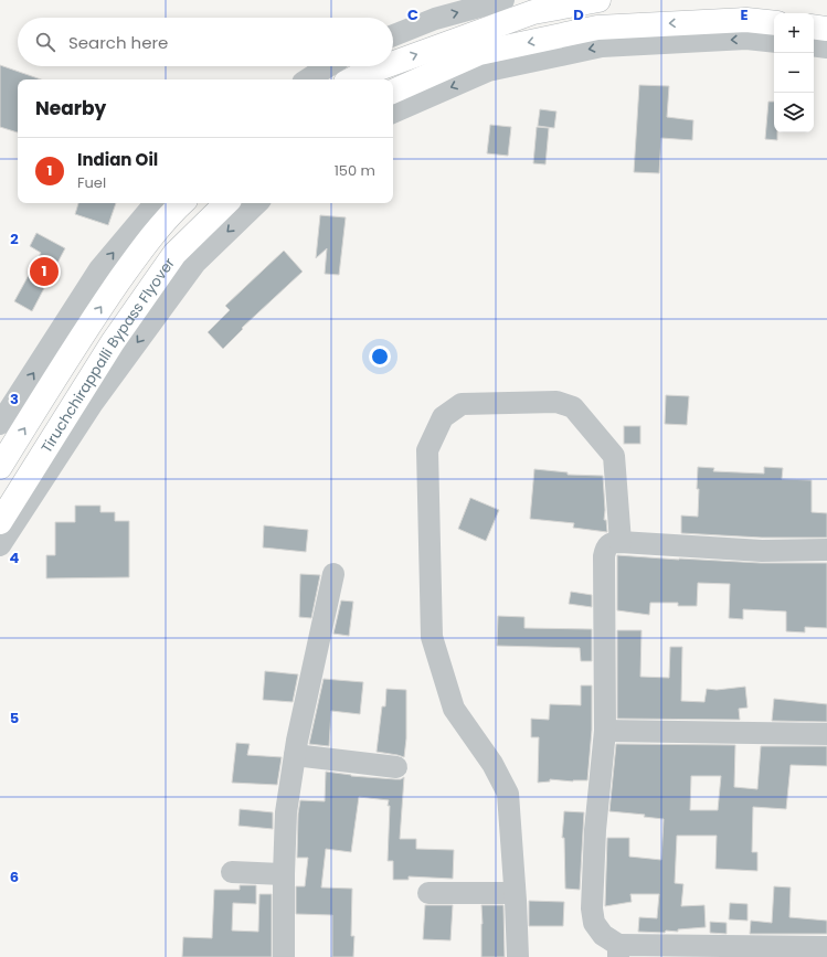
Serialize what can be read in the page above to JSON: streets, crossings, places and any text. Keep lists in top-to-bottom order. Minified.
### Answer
{"streets":{"highway":["Tiruchchirappalli Bypass Flyover"]},"page":{"map_buttons":["+","−"],"search":"Search here","heading":"Nearby","list":[{"mark":"1","name":"Indian Oil","note":"Fuel","value":"150 m"}],"pins":"1"},"grid":{"columns":["C","D","E"],"rows":["2","3","4","5","6"]}}
